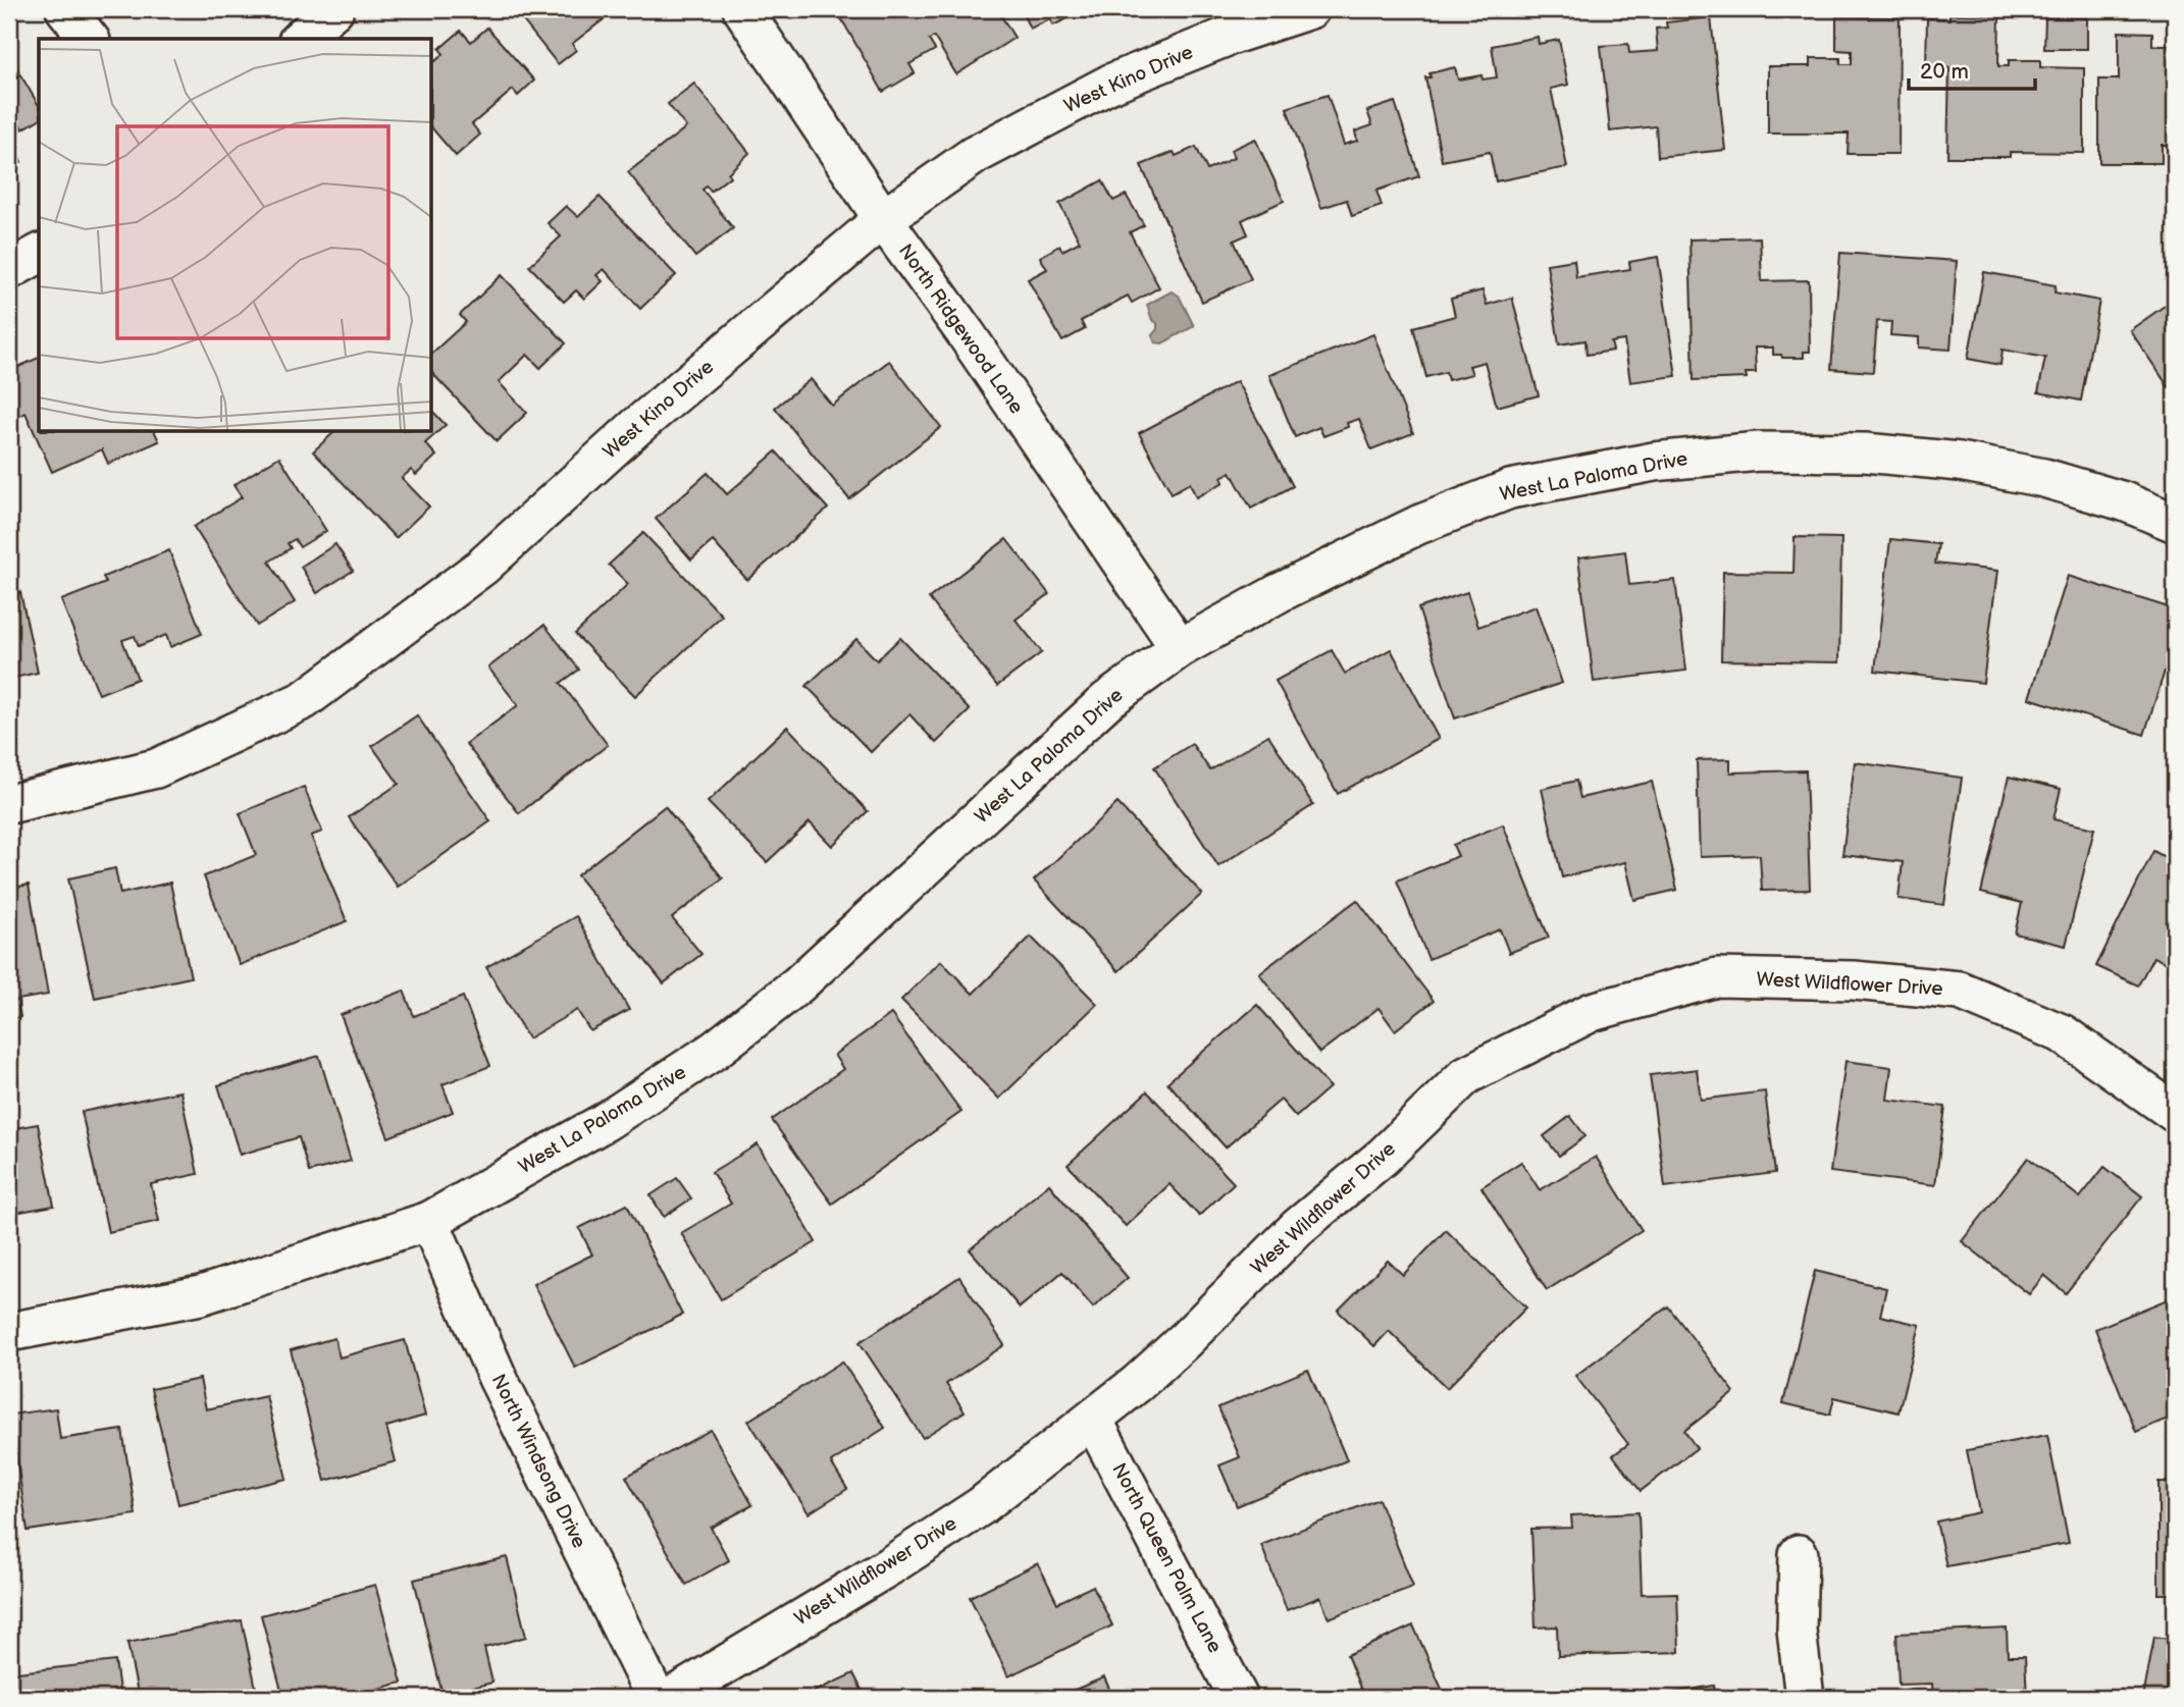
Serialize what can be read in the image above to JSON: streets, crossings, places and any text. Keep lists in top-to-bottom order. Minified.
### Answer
{"streets":{"street":["West Kino Drive","North Ridgewood Lane","West La Paloma Drive","West Wildflower Drive","North Windsong Drive","North Queen Palm Lane"]},"crossings":[["West Kino Drive","North Ridgewood Lane"],["North Ridgewood Lane","West La Paloma Drive"],["West La Paloma Drive","North Windsong Drive"],["West Wildflower Drive","North Queen Palm Lane"]],"scale_bar":"20 m"}
